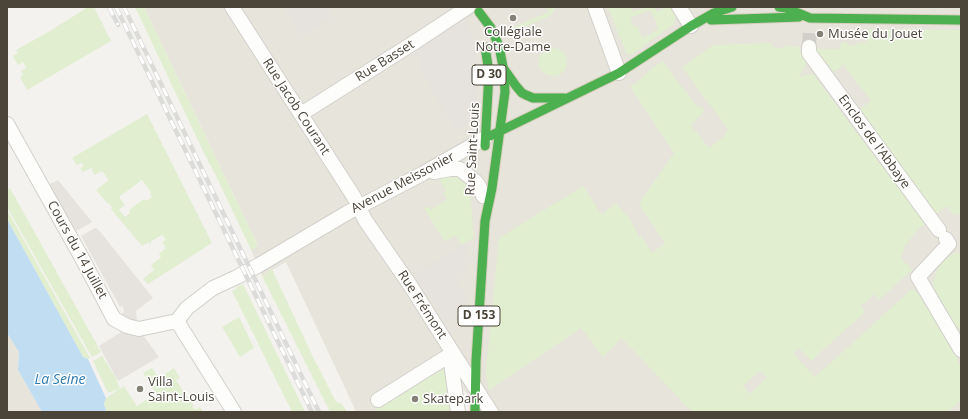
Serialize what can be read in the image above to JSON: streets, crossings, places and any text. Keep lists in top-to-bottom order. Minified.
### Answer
{"streets":{"main road":["D 30","Rue Saint-Louis","Avenue Meissonier","D 153"],"street":["Rue Basset","Rue Jacob Courant","Enclos de l'Abbaye","Cours du 14 Juillet","Rue Frémont"]},"crossings":[["Rue Basset","Rue Jacob Courant"],["Rue Basset","Rue Saint-Louis"],["Rue Basset","D 153"],["D 30","Avenue Meissonier"],["D 30","D 153"],["Rue Jacob Courant","Avenue Meissonier"],["Rue Jacob Courant","Rue Frémont"],["Rue Saint-Louis","Avenue Meissonier"],["Rue Saint-Louis","D 153"],["Avenue Meissonier","Cours du 14 Juillet"],["Avenue Meissonier","Rue Frémont"],["Avenue Meissonier","D 153"]],"water":["La Seine"],"places":["Collégiale Notre-Dame","Musée du Jouet","Villa Saint-Louis","Skatepark"]}
